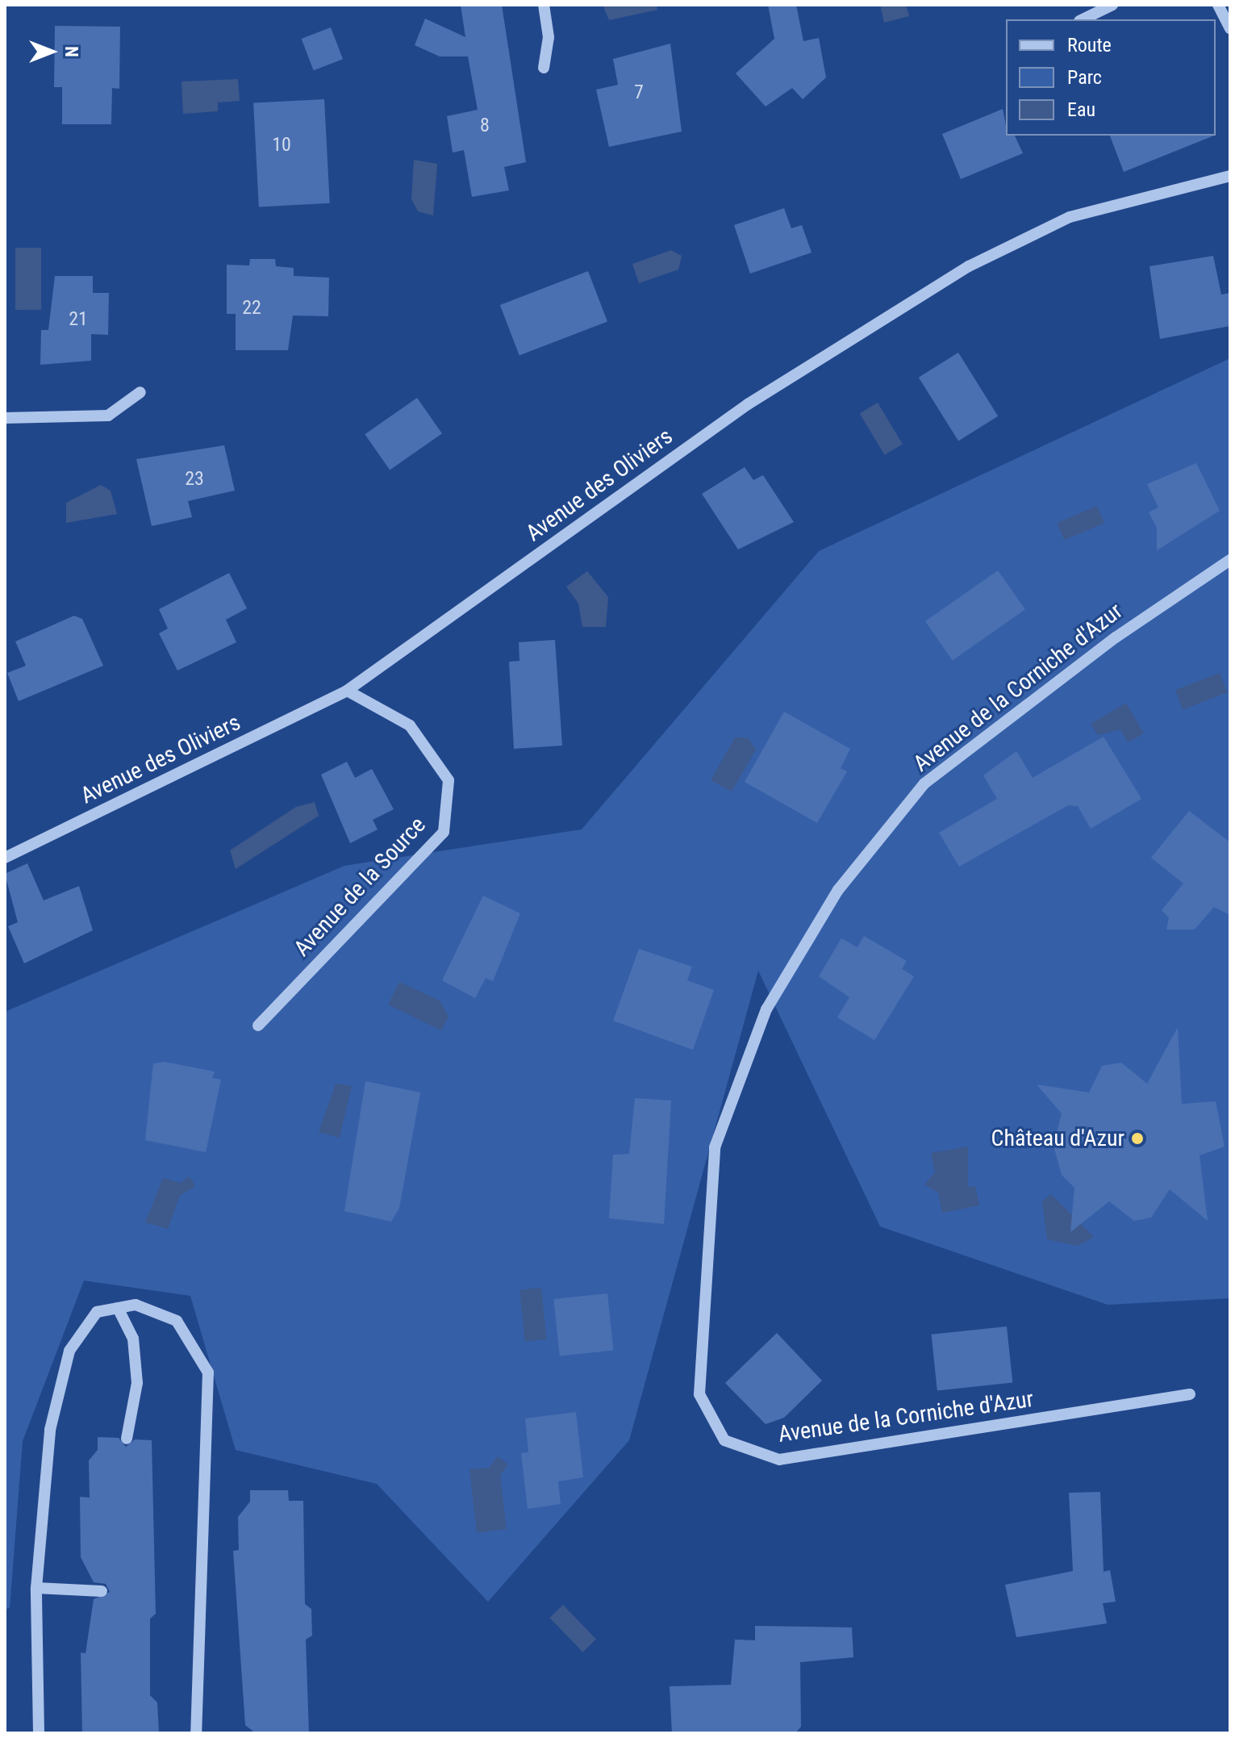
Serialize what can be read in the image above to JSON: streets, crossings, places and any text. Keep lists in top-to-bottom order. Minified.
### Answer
{"streets":{"street":["Avenue des Oliviers","Avenue de la Corniche d'Azur","Avenue de la Source"]},"crossings":[["Avenue des Oliviers","Avenue de la Source"]],"places":["Château d'Azur"],"house_numbers":["7","8","10","22","21","23"],"legend":["Route","Parc","Eau"],"north":"right"}
